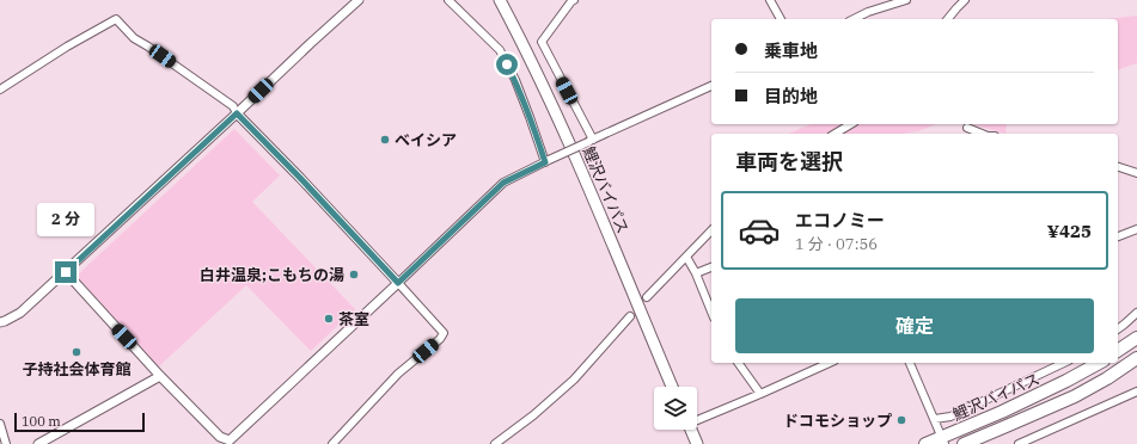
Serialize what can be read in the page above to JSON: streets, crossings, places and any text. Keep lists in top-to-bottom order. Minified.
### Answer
{"streets":{"highway":["鯉沢バイパス"]},"places":["ベイシア","白井温泉;こもちの湯","茶室","子持社会体育館","ドコモショップ"],"scale_bar":"100 m","page":{"banner":["乗車地","目的地"],"heading":"車両を選択","list":[{"name":"エコノミー","note":"1 分 · 07:56","value":"¥425"}],"bubble":"2 分","buttons":"確定","scale":"100 m"}}
